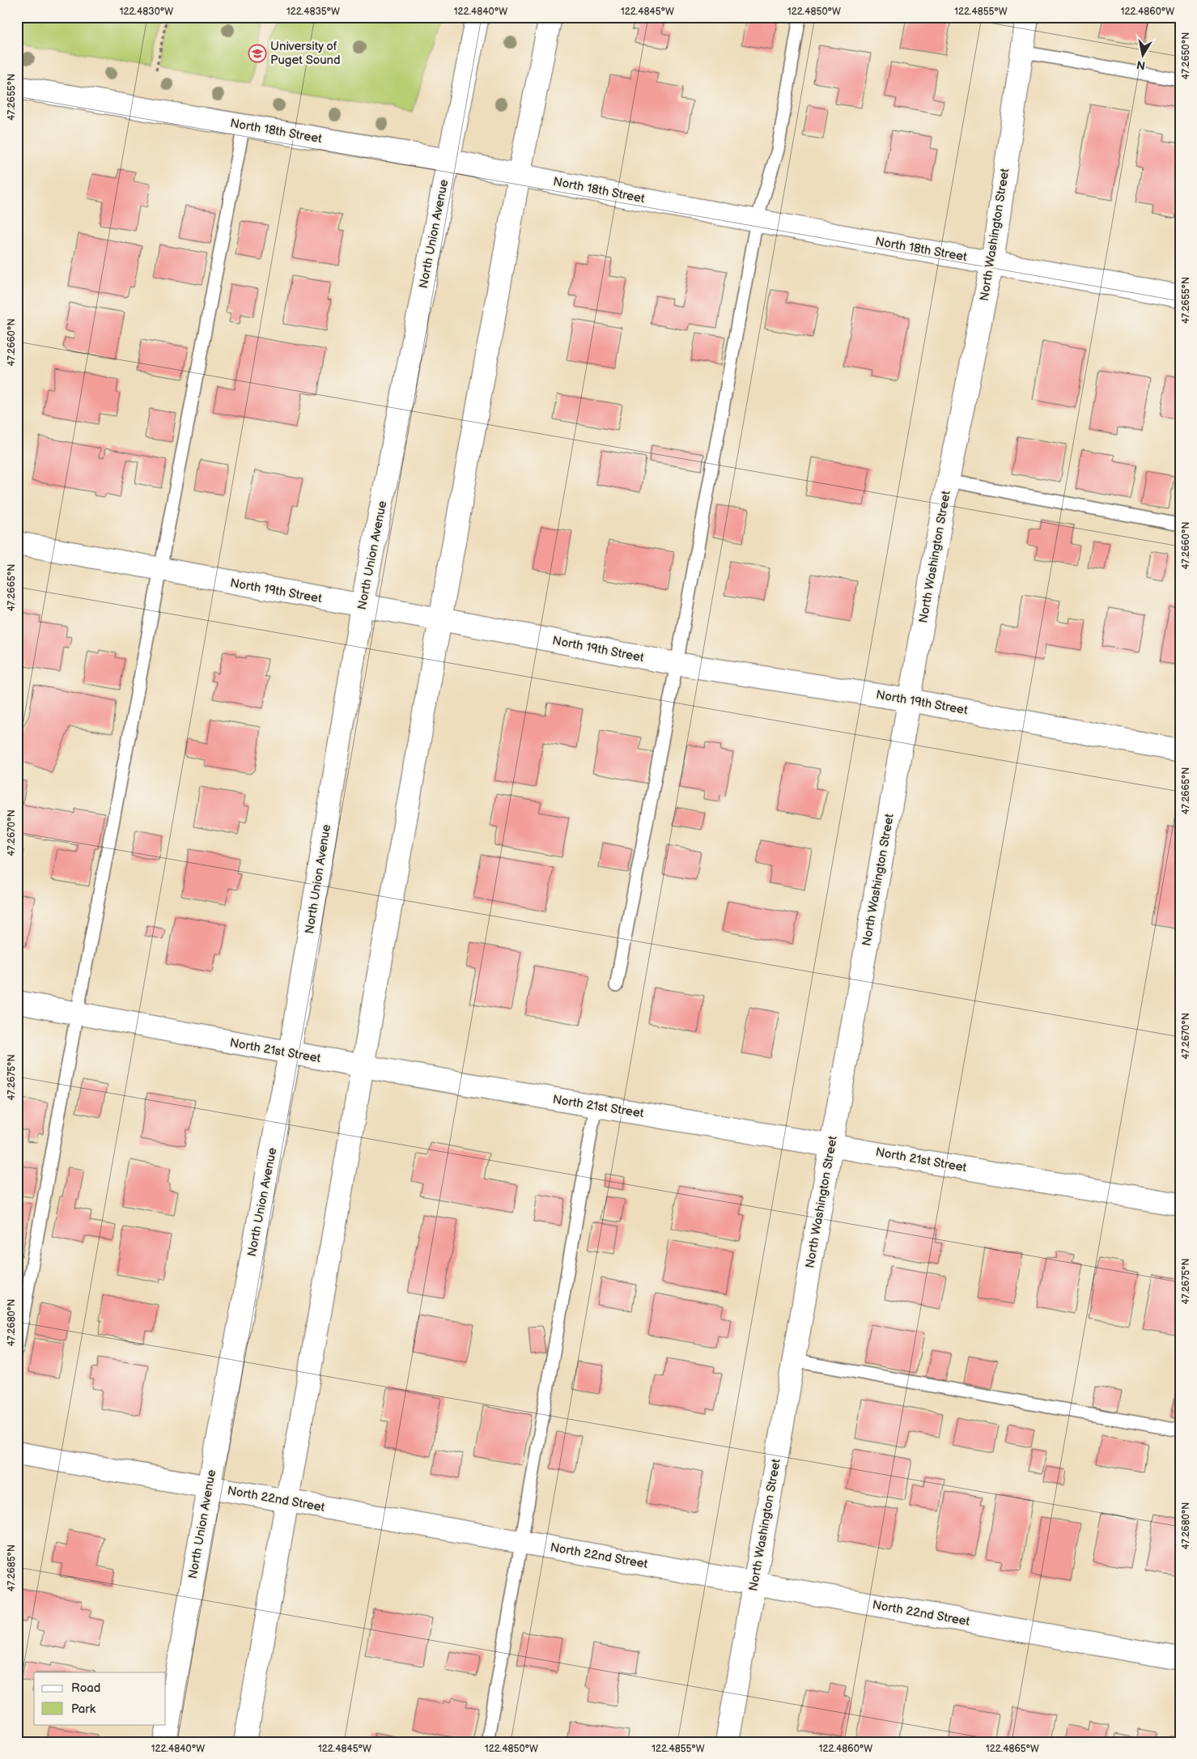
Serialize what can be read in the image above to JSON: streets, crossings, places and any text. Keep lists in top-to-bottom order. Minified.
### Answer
{"streets":{"street":["North 18th Street","North Union Avenue","North Washington Street","North 19th Street","North 21st Street","North 22nd Street"]},"crossings":[["North 18th Street","North Union Avenue"],["North 18th Street","North Washington Street"],["North Union Avenue","North 19th Street"],["North Union Avenue","North 21st Street"],["North Union Avenue","North 22nd Street"],["North Washington Street","North 19th Street"],["North Washington Street","North 21st Street"],["North Washington Street","North 22nd Street"]],"places":{"school or university":["University of Puget Sound"]},"legend":["Road","Park"],"north":"bottom","coordinates":["122.4830°W","122.4835°W","122.4840°W","122.4845°W","122.4850°W","122.4855°W","122.4860°W","47.2650°N","47.2655°N","47.2660°N","47.2665°N","47.2670°N","47.2675°N","47.2680°N","47.2685°N","122.4865°W"]}
